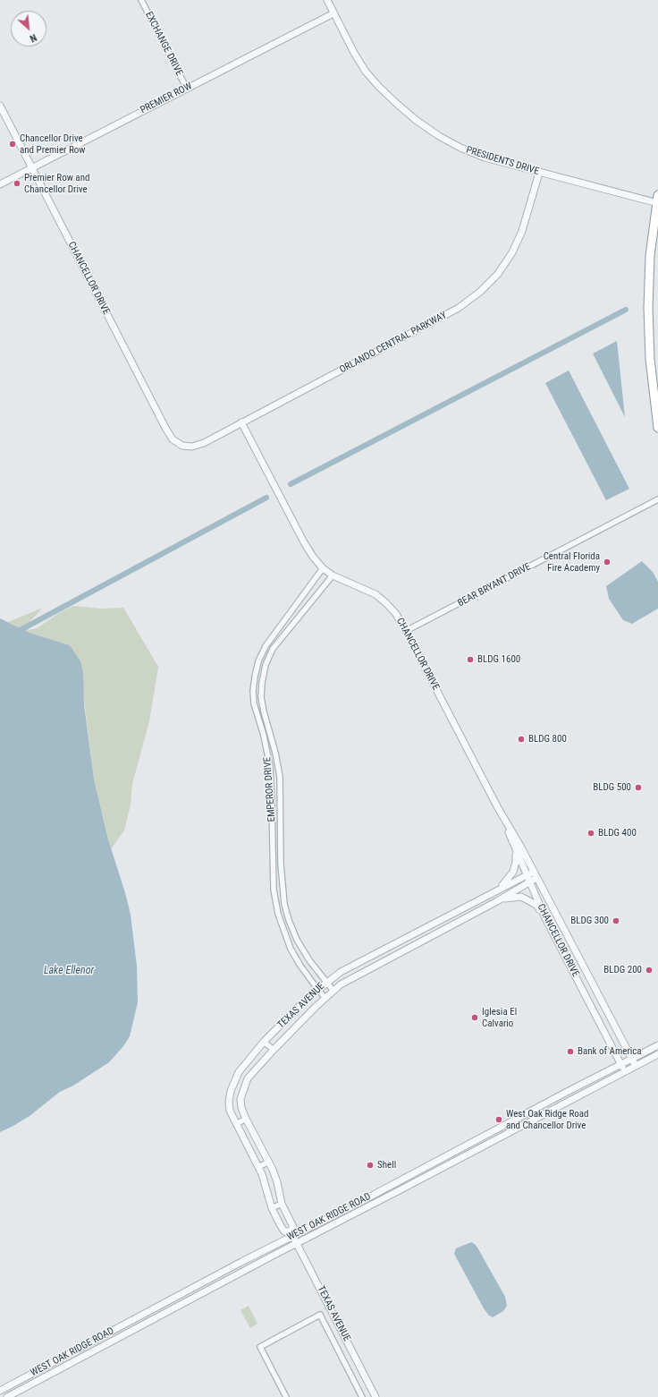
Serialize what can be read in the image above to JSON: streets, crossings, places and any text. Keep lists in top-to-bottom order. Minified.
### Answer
{"streets":{"street":["EXCHANGE DRIVE","PREMIER ROW","PRESIDENTS DRIVE","CHANCELLOR DRIVE","ORLANDO CENTRAL PARKWAY","BEAR BRYANT DRIVE","EMPEROR DRIVE","TEXAS AVENUE","WEST OAK RIDGE ROAD"]},"crossings":[["EXCHANGE DRIVE","PREMIER ROW"],["PREMIER ROW","PRESIDENTS DRIVE"],["PREMIER ROW","CHANCELLOR DRIVE"],["PRESIDENTS DRIVE","ORLANDO CENTRAL PARKWAY"],["CHANCELLOR DRIVE","ORLANDO CENTRAL PARKWAY"],["CHANCELLOR DRIVE","BEAR BRYANT DRIVE"],["CHANCELLOR DRIVE","EMPEROR DRIVE"],["CHANCELLOR DRIVE","TEXAS AVENUE"],["CHANCELLOR DRIVE","WEST OAK RIDGE ROAD"],["EMPEROR DRIVE","TEXAS AVENUE"],["TEXAS AVENUE","WEST OAK RIDGE ROAD"]],"water":["Lake Ellenor"],"places":["Chancellor Drive and Premier Row","Premier Row and Chancellor Drive","Central Florida Fire Academy","BLDG 1600","BLDG 800","BLDG 500","BLDG 400","BLDG 300","BLDG 200","Iglesia El Calvario","Bank of America","West Oak Ridge Road and Chancellor Drive","Shell"],"north":"bottom right"}
